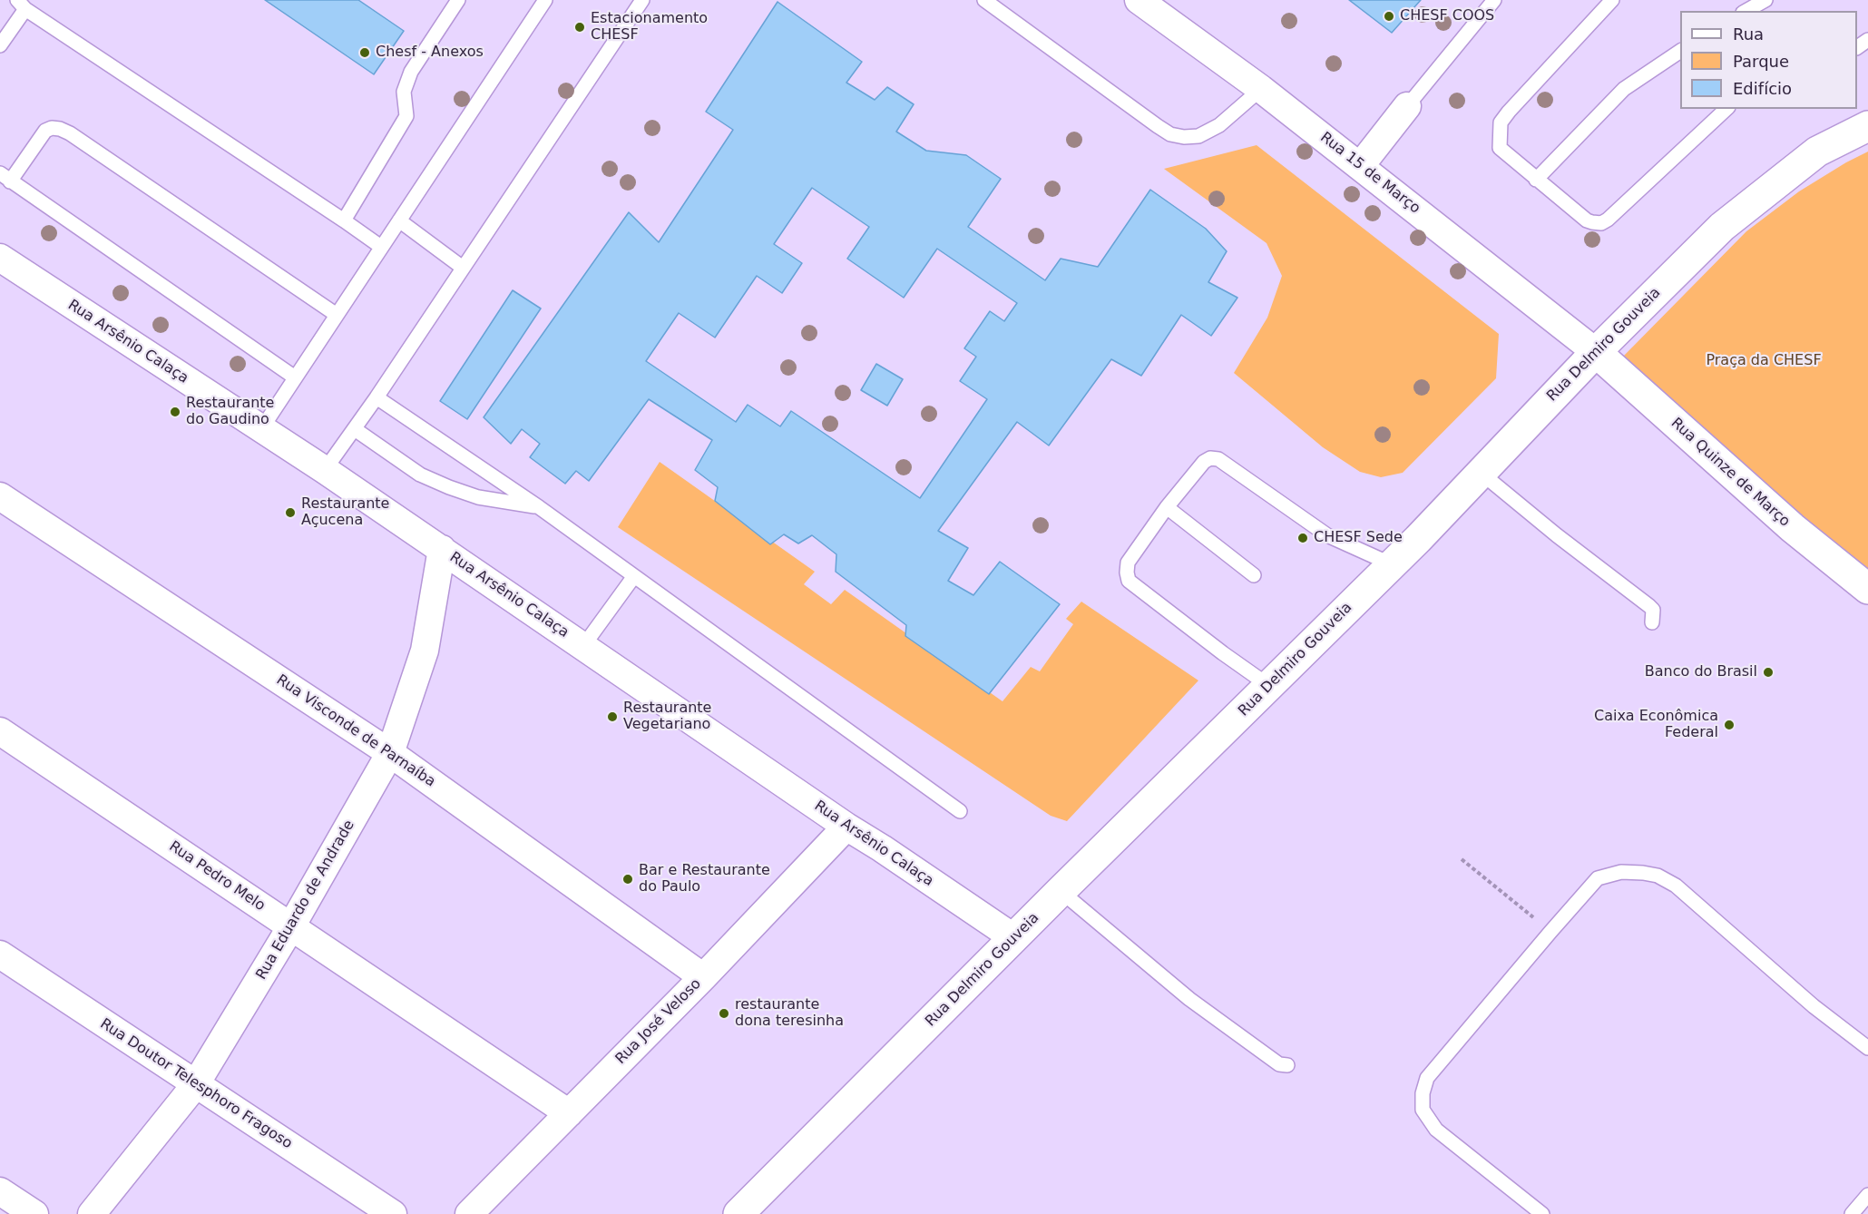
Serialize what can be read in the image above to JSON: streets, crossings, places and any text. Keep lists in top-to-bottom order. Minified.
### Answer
{"streets":{"street":["Rua 15 de Março","Rua Arsênio Calaça","Rua Delmiro Gouveia","Rua Quinze de Março","Rua Visconde de Parnaíba","Rua Pedro Melo","Rua Eduardo de Andrade","Rua José Veloso","Rua Doutor Telesphoro Fragoso"]},"crossings":[["Rua 15 de Março","Rua Delmiro Gouveia"],["Rua 15 de Março","Rua Quinze de Março"],["Rua Arsênio Calaça","Rua Delmiro Gouveia"],["Rua Arsênio Calaça","Rua Eduardo de Andrade"],["Rua Arsênio Calaça","Rua José Veloso"],["Rua Delmiro Gouveia","Rua Quinze de Março"],["Rua Visconde de Parnaíba","Rua Eduardo de Andrade"],["Rua Visconde de Parnaíba","Rua José Veloso"],["Rua Pedro Melo","Rua Eduardo de Andrade"],["Rua Pedro Melo","Rua José Veloso"],["Rua Eduardo de Andrade","Rua Doutor Telesphoro Fragoso"]],"parks":["Praça da CHESF"],"places":["CHESF COOS","Estacionamento CHESF","Chesf - Anexos","Restaurante do Gaudino","Restaurante Açucena","CHESF Sede","Banco do Brasil","Restaurante Vegetariano","Caixa Econômica Federal","Bar e Restaurante do Paulo","restaurante dona teresinha"],"legend":["Rua","Parque","Edifício"]}
